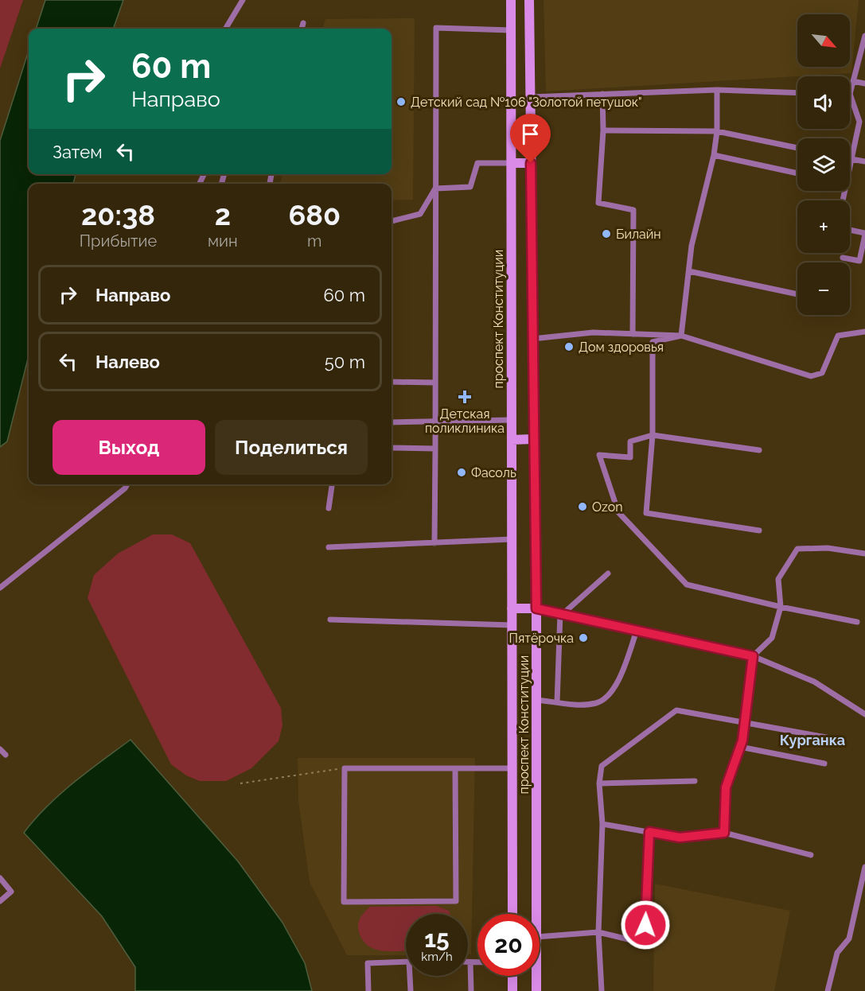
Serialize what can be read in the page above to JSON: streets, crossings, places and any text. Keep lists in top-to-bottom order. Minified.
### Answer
{"streets":{"main road":["проспект Конституции"]},"districts":["Курганка"],"places":{"other":["Детский сад №106 \"Золотой петушок\"","Билайн","Дом здоровья","Фасоль","Ozon","Пятёрочка"],"health":["Детская поликлиника"]},"north":"bottom right","page":{"map_buttons":["+","−"],"turn":["60 m","Направо"],"then":"Затем","eta":["20:38","Прибытие","2","мин","680","m"],"list":[{"name":"Направо","value":"60 m"},{"name":"Налево","value":"50 m"}],"buttons":["Выход","Поделиться"],"speed":"15 km/h","limit":"20"}}
